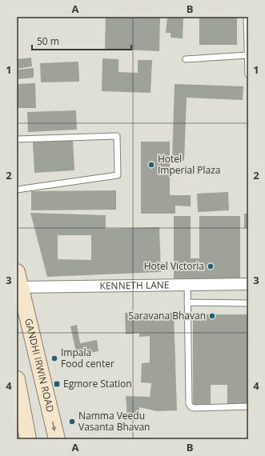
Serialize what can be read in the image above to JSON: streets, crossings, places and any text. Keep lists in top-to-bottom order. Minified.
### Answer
{"streets":{"main road":["GANDHI IRWIN ROAD"],"street":["KENNETH LANE"]},"crossings":[["KENNETH LANE","GANDHI IRWIN ROAD"]],"places":{"other":["Hotel Imperial Plaza","Hotel Victoria","Saravana Bhavan","Impala Food center","Namma Veedu Vasanta Bhavan"],"transit":["Egmore Station"]},"scale_bar":"50 m","grid":{"columns":["A","B"],"rows":["1","2","3","4"]}}
